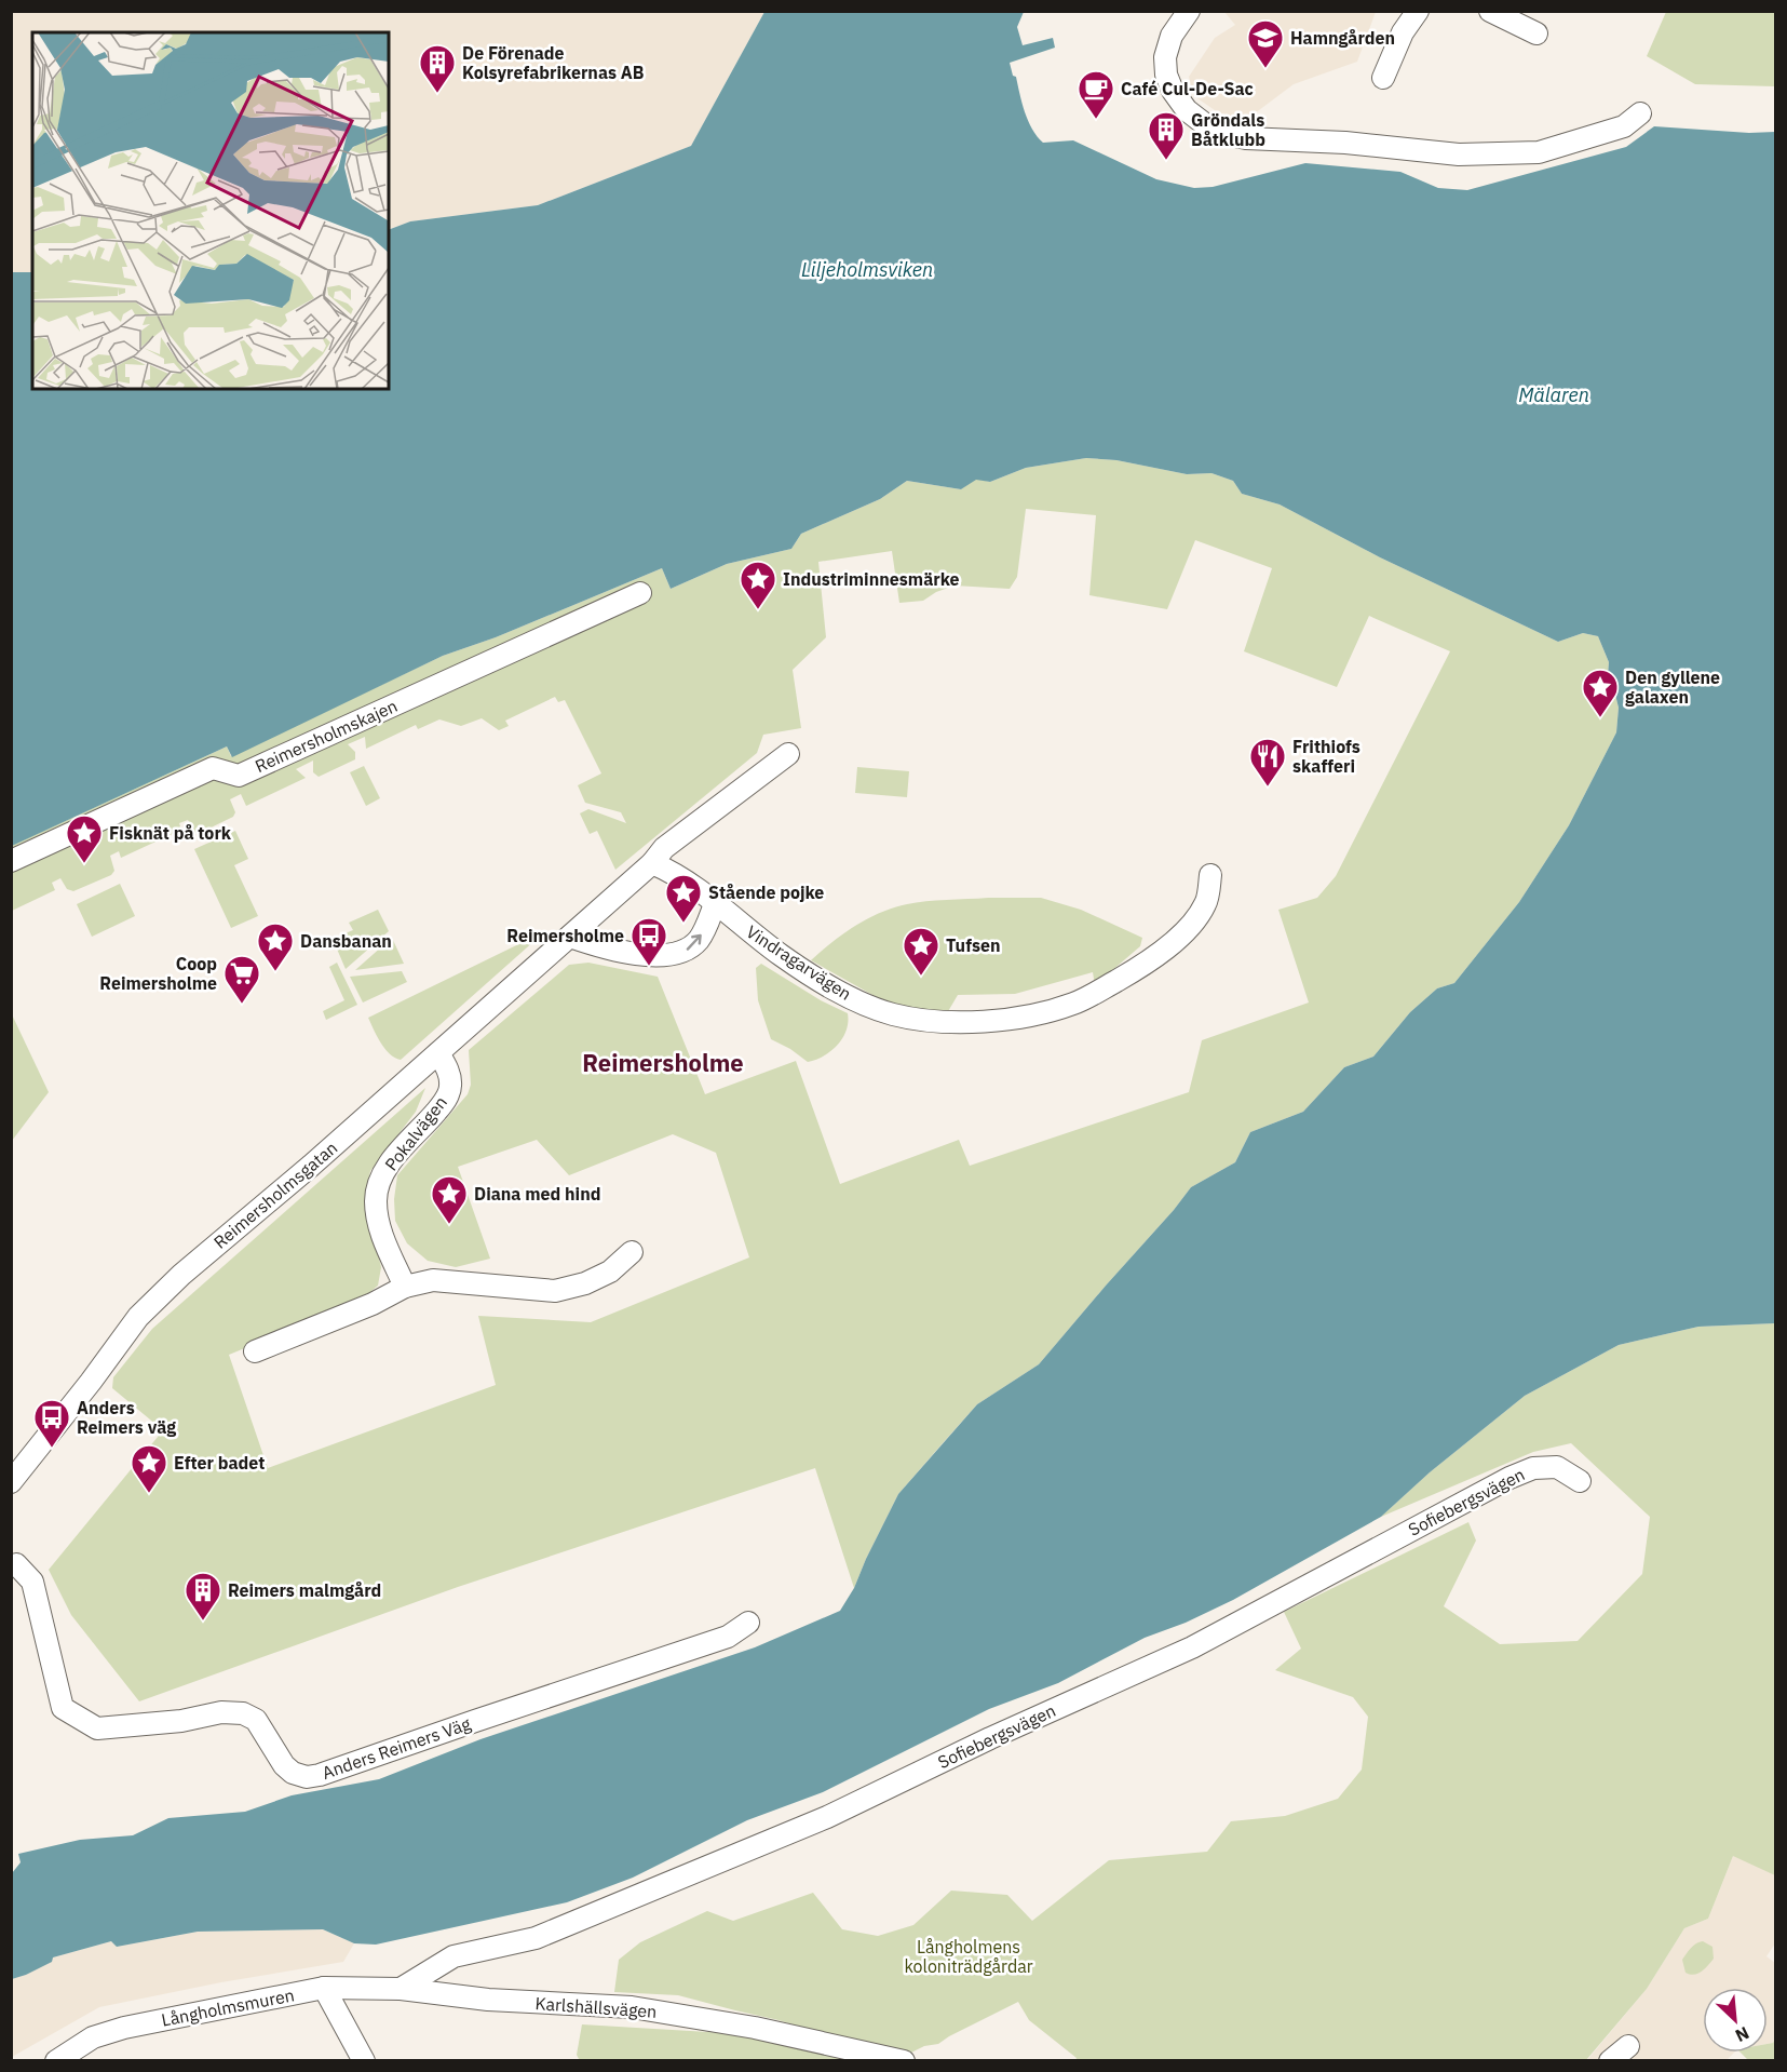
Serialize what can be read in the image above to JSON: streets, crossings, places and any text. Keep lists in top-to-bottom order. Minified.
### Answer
{"streets":{"street":["Reimersholmskajen","Vindragarvägen","Pokalvägen","Reimersholmsgatan","Sofiebergsvägen","Anders Reimers Väg","Långholmsmuren","Karlshällsvägen"]},"crossings":[["Vindragarvägen","Reimersholmsgatan"],["Pokalvägen","Reimersholmsgatan"],["Sofiebergsvägen","Karlshällsvägen"],["Långholmsmuren","Karlshällsvägen"]],"districts":["Reimersholme"],"water":["Liljeholmsviken","Mälaren"],"parks":["Långholmens koloniträdgårdar"],"places":{"school or university":["Hamngården"],"building":["De Förenade Kolsyrefabrikernas AB","Gröndals Båtklubb","Reimers malmgård"],"cafe":["Café Cul-De-Sac"],"place":["Industriminnesmärke","Den gyllene galaxen","Fisknät på tork","Stående pojke","Dansbanan","Tufsen","Diana med hind","Efter badet"],"restaurant":["Frithiofs skafferi"],"bus stop":["Reimersholme","Anders Reimers väg"],"supermarket":["Coop Reimersholme"]},"north":"bottom right"}
